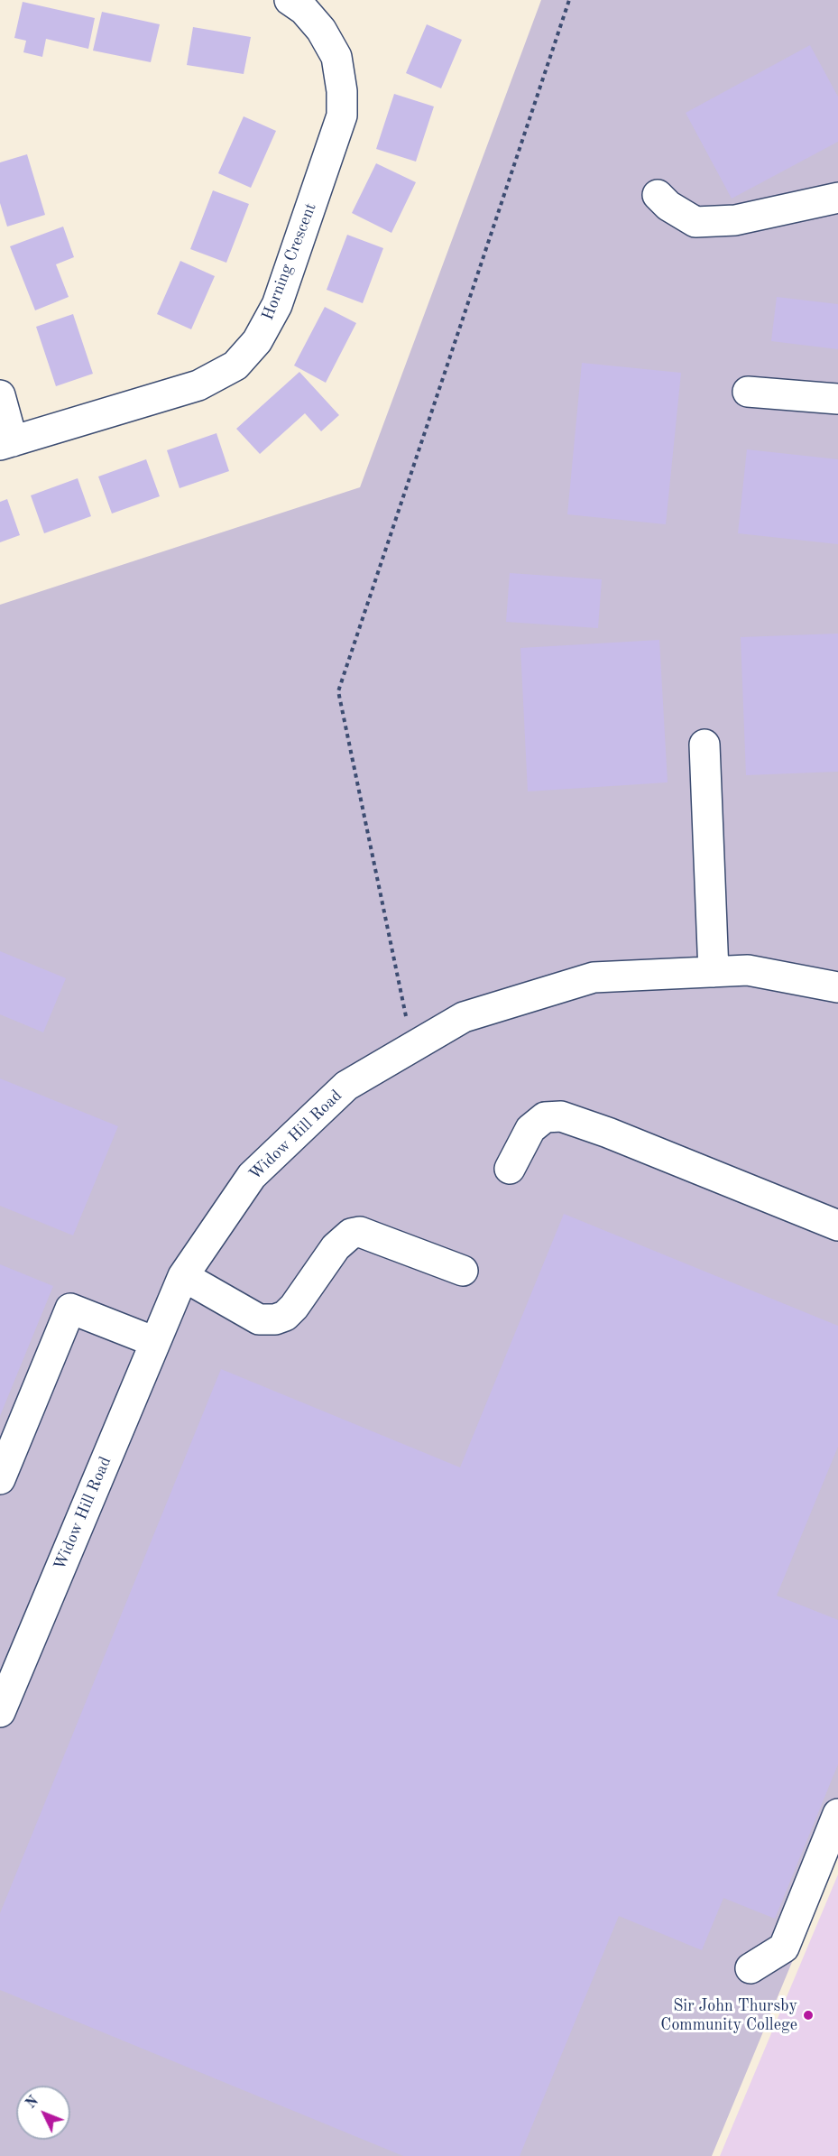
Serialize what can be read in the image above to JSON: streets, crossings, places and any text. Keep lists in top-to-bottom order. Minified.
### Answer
{"streets":{"street":["Horning Crescent","Widow Hill Road"]},"places":["Sir John Thursby Community College"],"north":"top left"}
